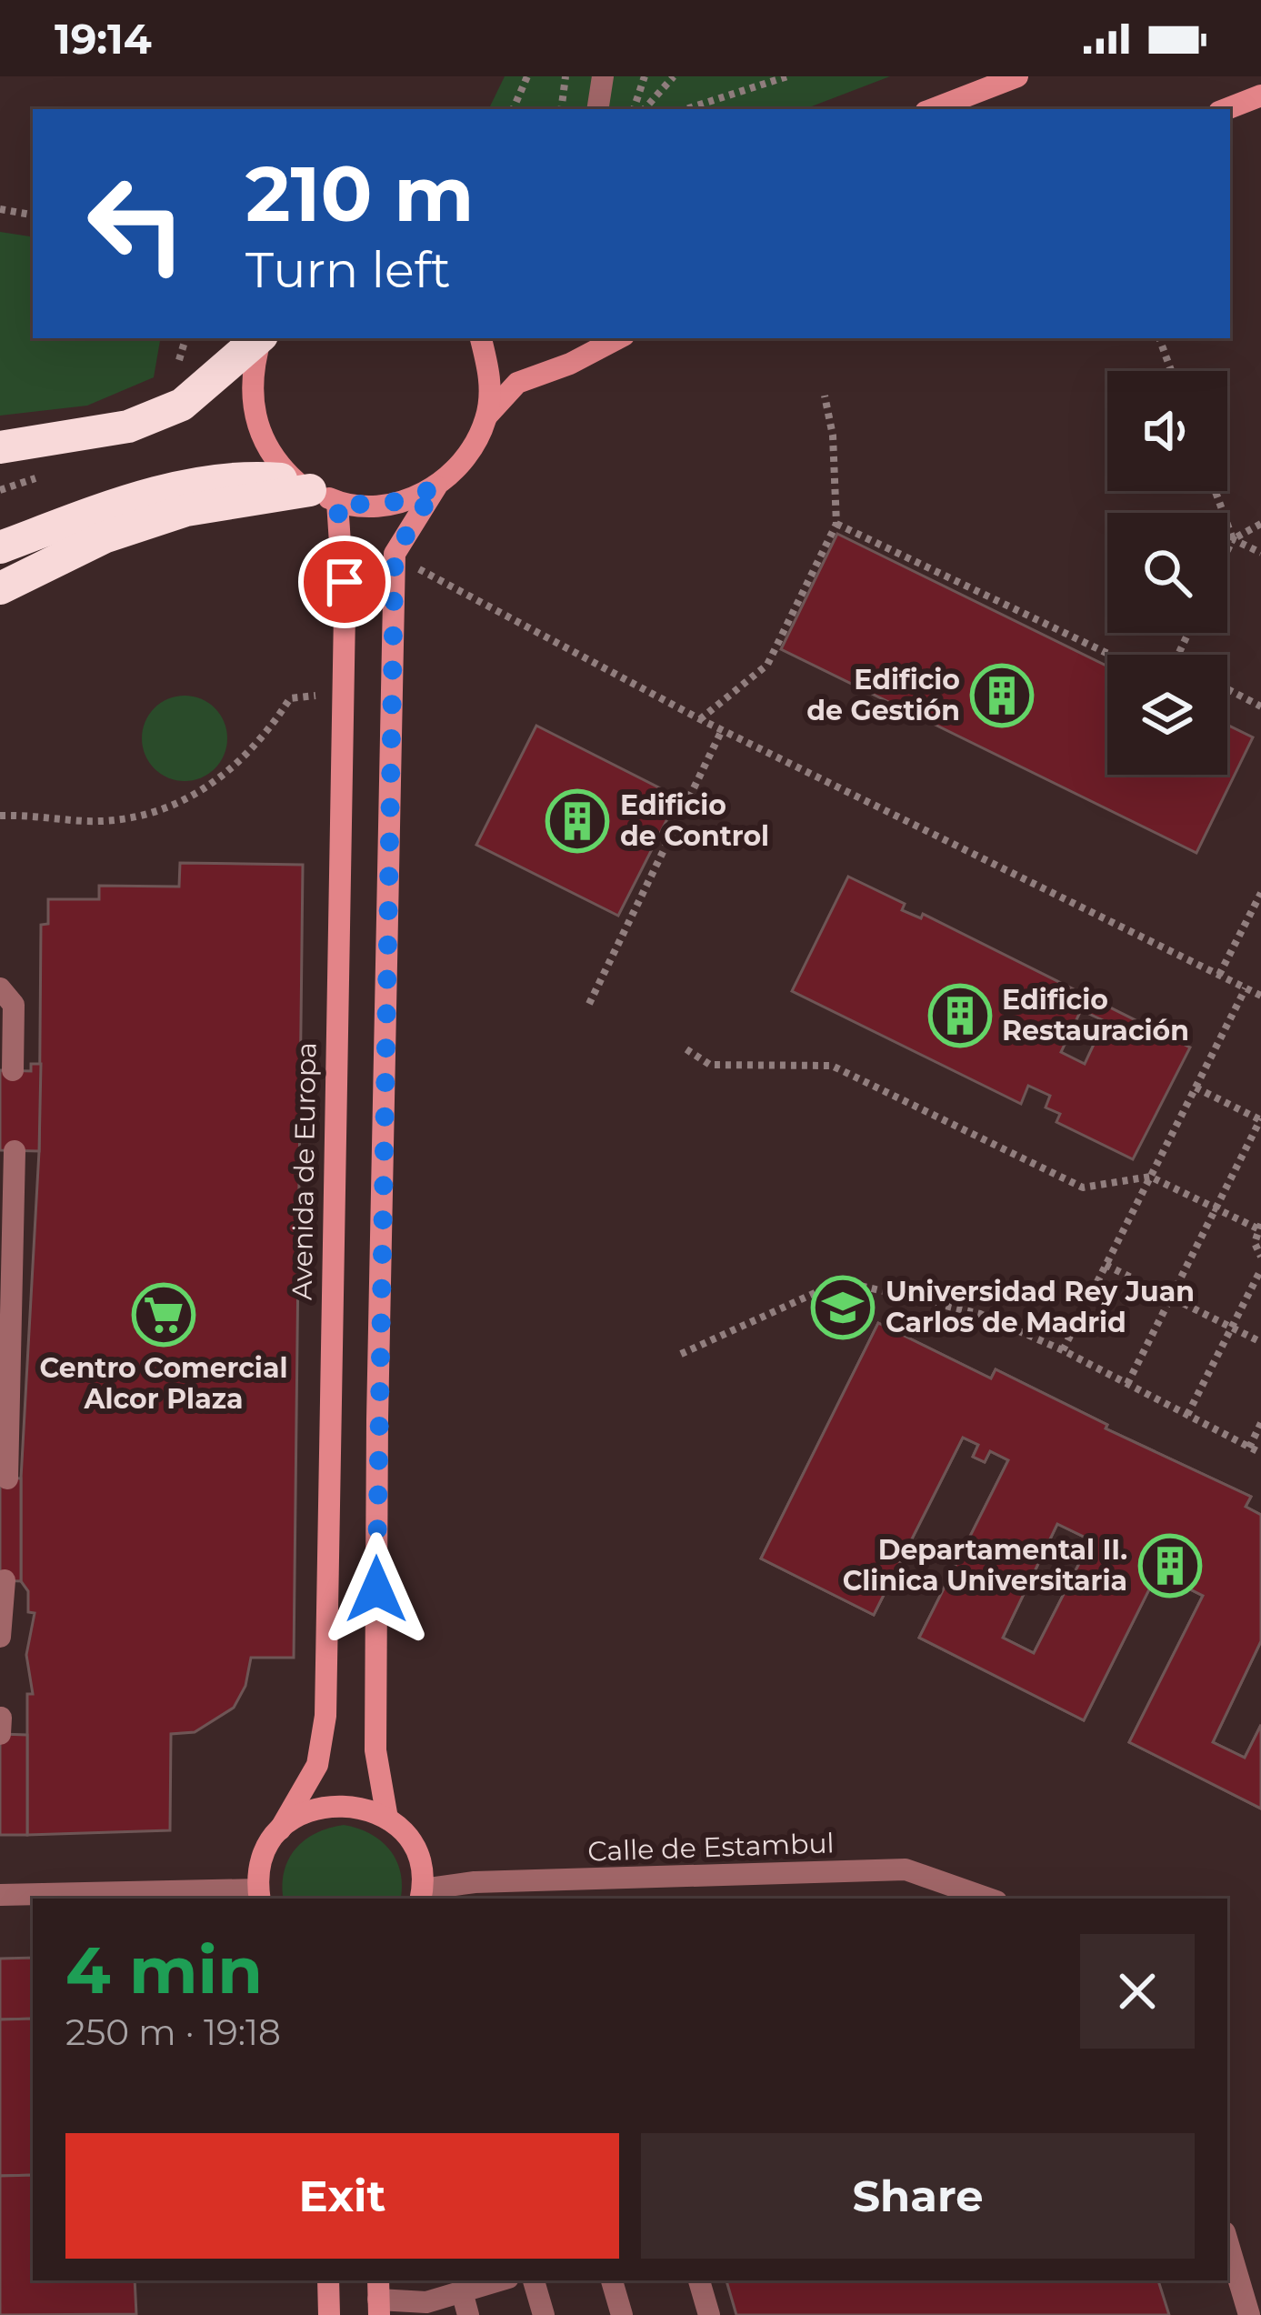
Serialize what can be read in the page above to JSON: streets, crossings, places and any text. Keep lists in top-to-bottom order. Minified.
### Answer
{"streets":{"street":["Avenida de Europa","Calle de Estambul"]},"places":{"building":["Edificio de Gestión","Edificio de Control","Edificio Restauración","Departamental II. Clinica Universitaria"],"school or university":["Universidad Rey Juan Carlos de Madrid"],"supermarket":["Centro Comercial Alcor Plaza"]},"page":{"status":"19:14","turn":["210 m","Turn left"],"heading":["4 min","250 m · 19:18"],"buttons":["Exit","Share"]}}
